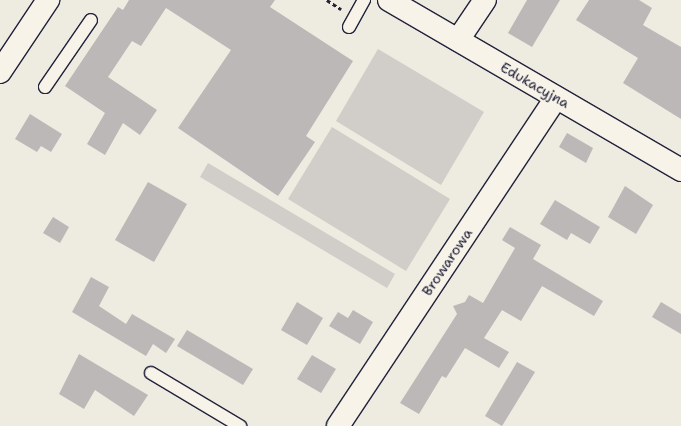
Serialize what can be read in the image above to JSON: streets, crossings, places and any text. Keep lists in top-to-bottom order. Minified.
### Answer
{"streets":{"street":["Edukacyjna","Browarowa"]},"crossings":[["Edukacyjna","Browarowa"]]}
